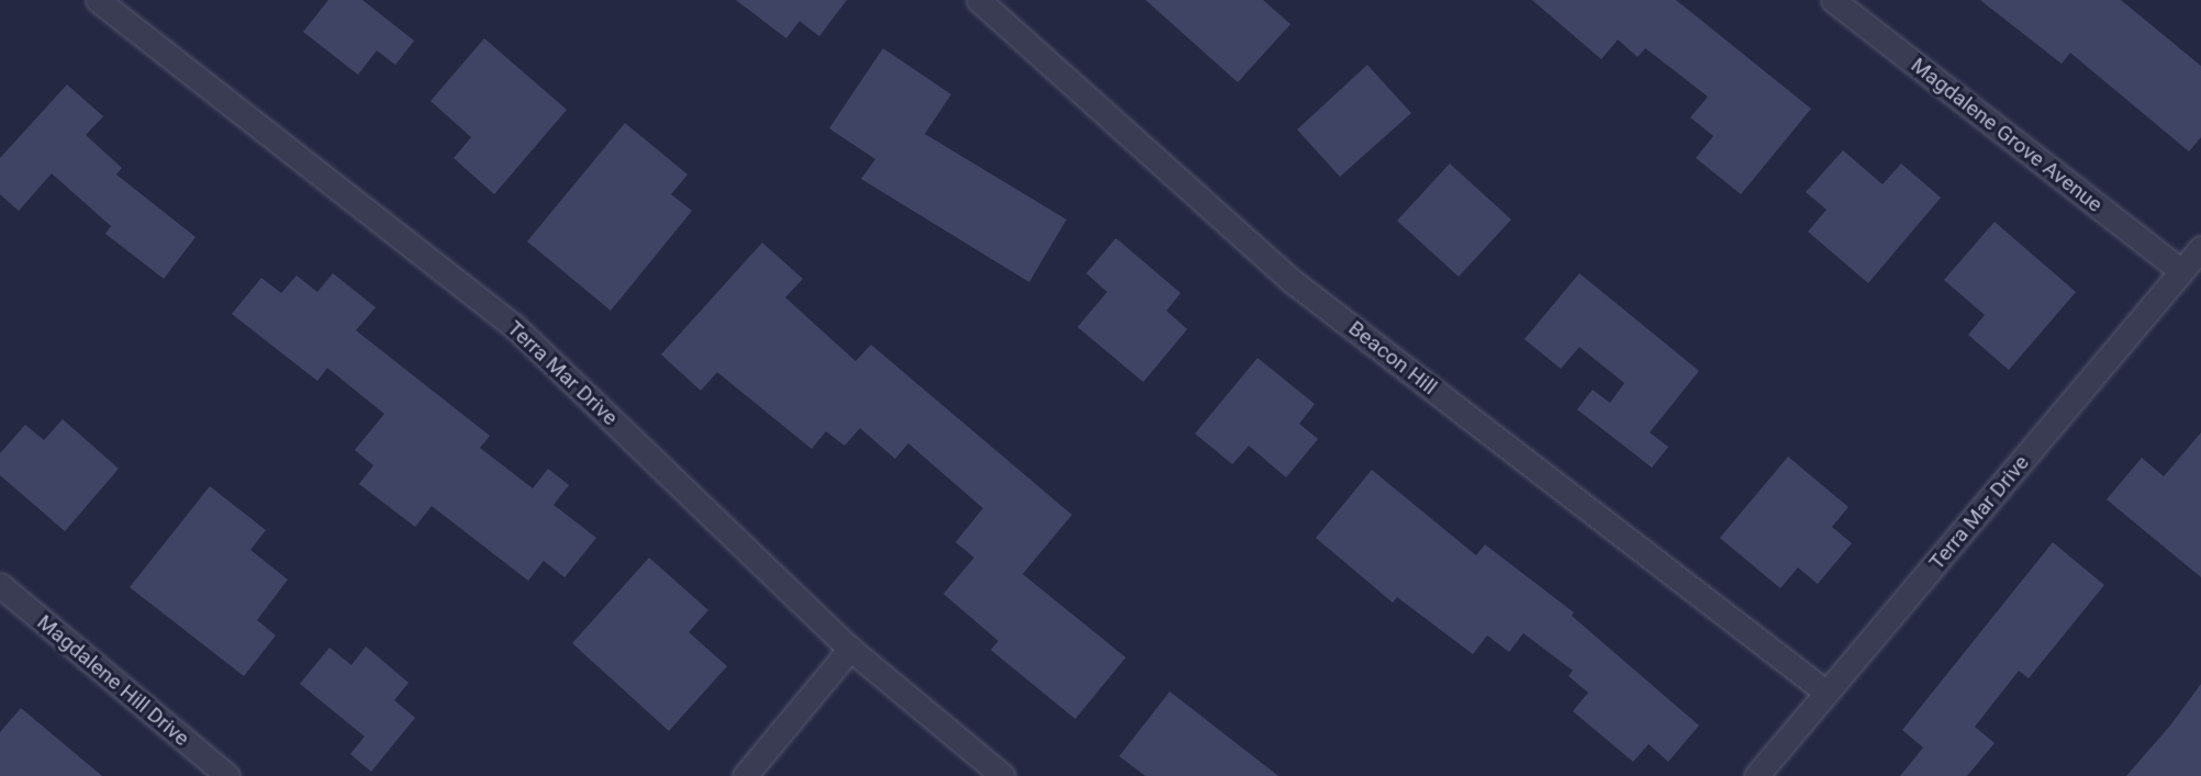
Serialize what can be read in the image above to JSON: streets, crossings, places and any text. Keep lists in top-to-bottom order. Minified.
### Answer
{"streets":{"street":["Magdalene Grove Avenue","Beacon Hill","Terra Mar Drive","Magdalene Hill Drive"]},"crossings":[["Magdalene Grove Avenue","Terra Mar Drive"],["Beacon Hill","Terra Mar Drive"]]}
